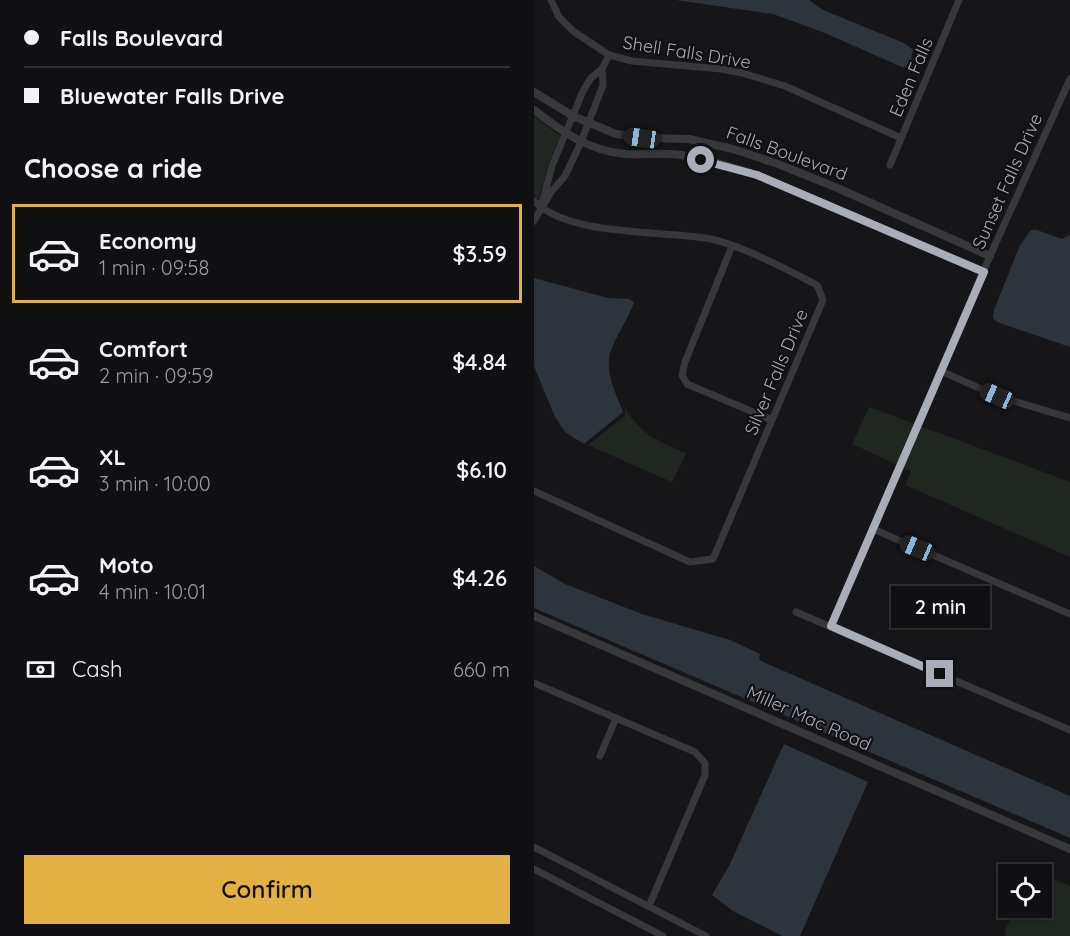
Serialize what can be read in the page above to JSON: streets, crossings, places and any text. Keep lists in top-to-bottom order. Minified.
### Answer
{"streets":{"street":["Shell Falls Drive","Eden Falls","Falls Boulevard","Sunset Falls Drive","Silver Falls Drive","Miller Mac Road"]},"crossings":[["Shell Falls Drive","Eden Falls"],["Falls Boulevard","Sunset Falls Drive"]],"page":{"banner":["Falls Boulevard","Bluewater Falls Drive"],"heading":"Choose a ride","list":[{"name":"Economy","note":"1 min · 09:58","value":"$3.59"},{"name":"Comfort","note":"2 min · 09:59","value":"$4.84"},{"name":"XL","note":"3 min · 10:00","value":"$6.10"},{"name":"Moto","note":"4 min · 10:01","value":"$4.26"}],"bubble":"2 min","pay":["Cash","660 m"],"buttons":"Confirm"}}
